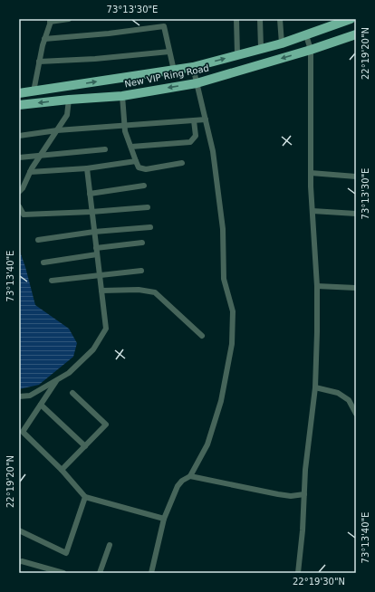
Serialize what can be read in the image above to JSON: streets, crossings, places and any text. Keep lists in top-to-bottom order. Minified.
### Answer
{"streets":{"main road":["New VIP Ring Road"]},"coordinates":["73°13'30\"E","22°19'20\"N","73°13'40\"E","22°19'30\"N"]}
